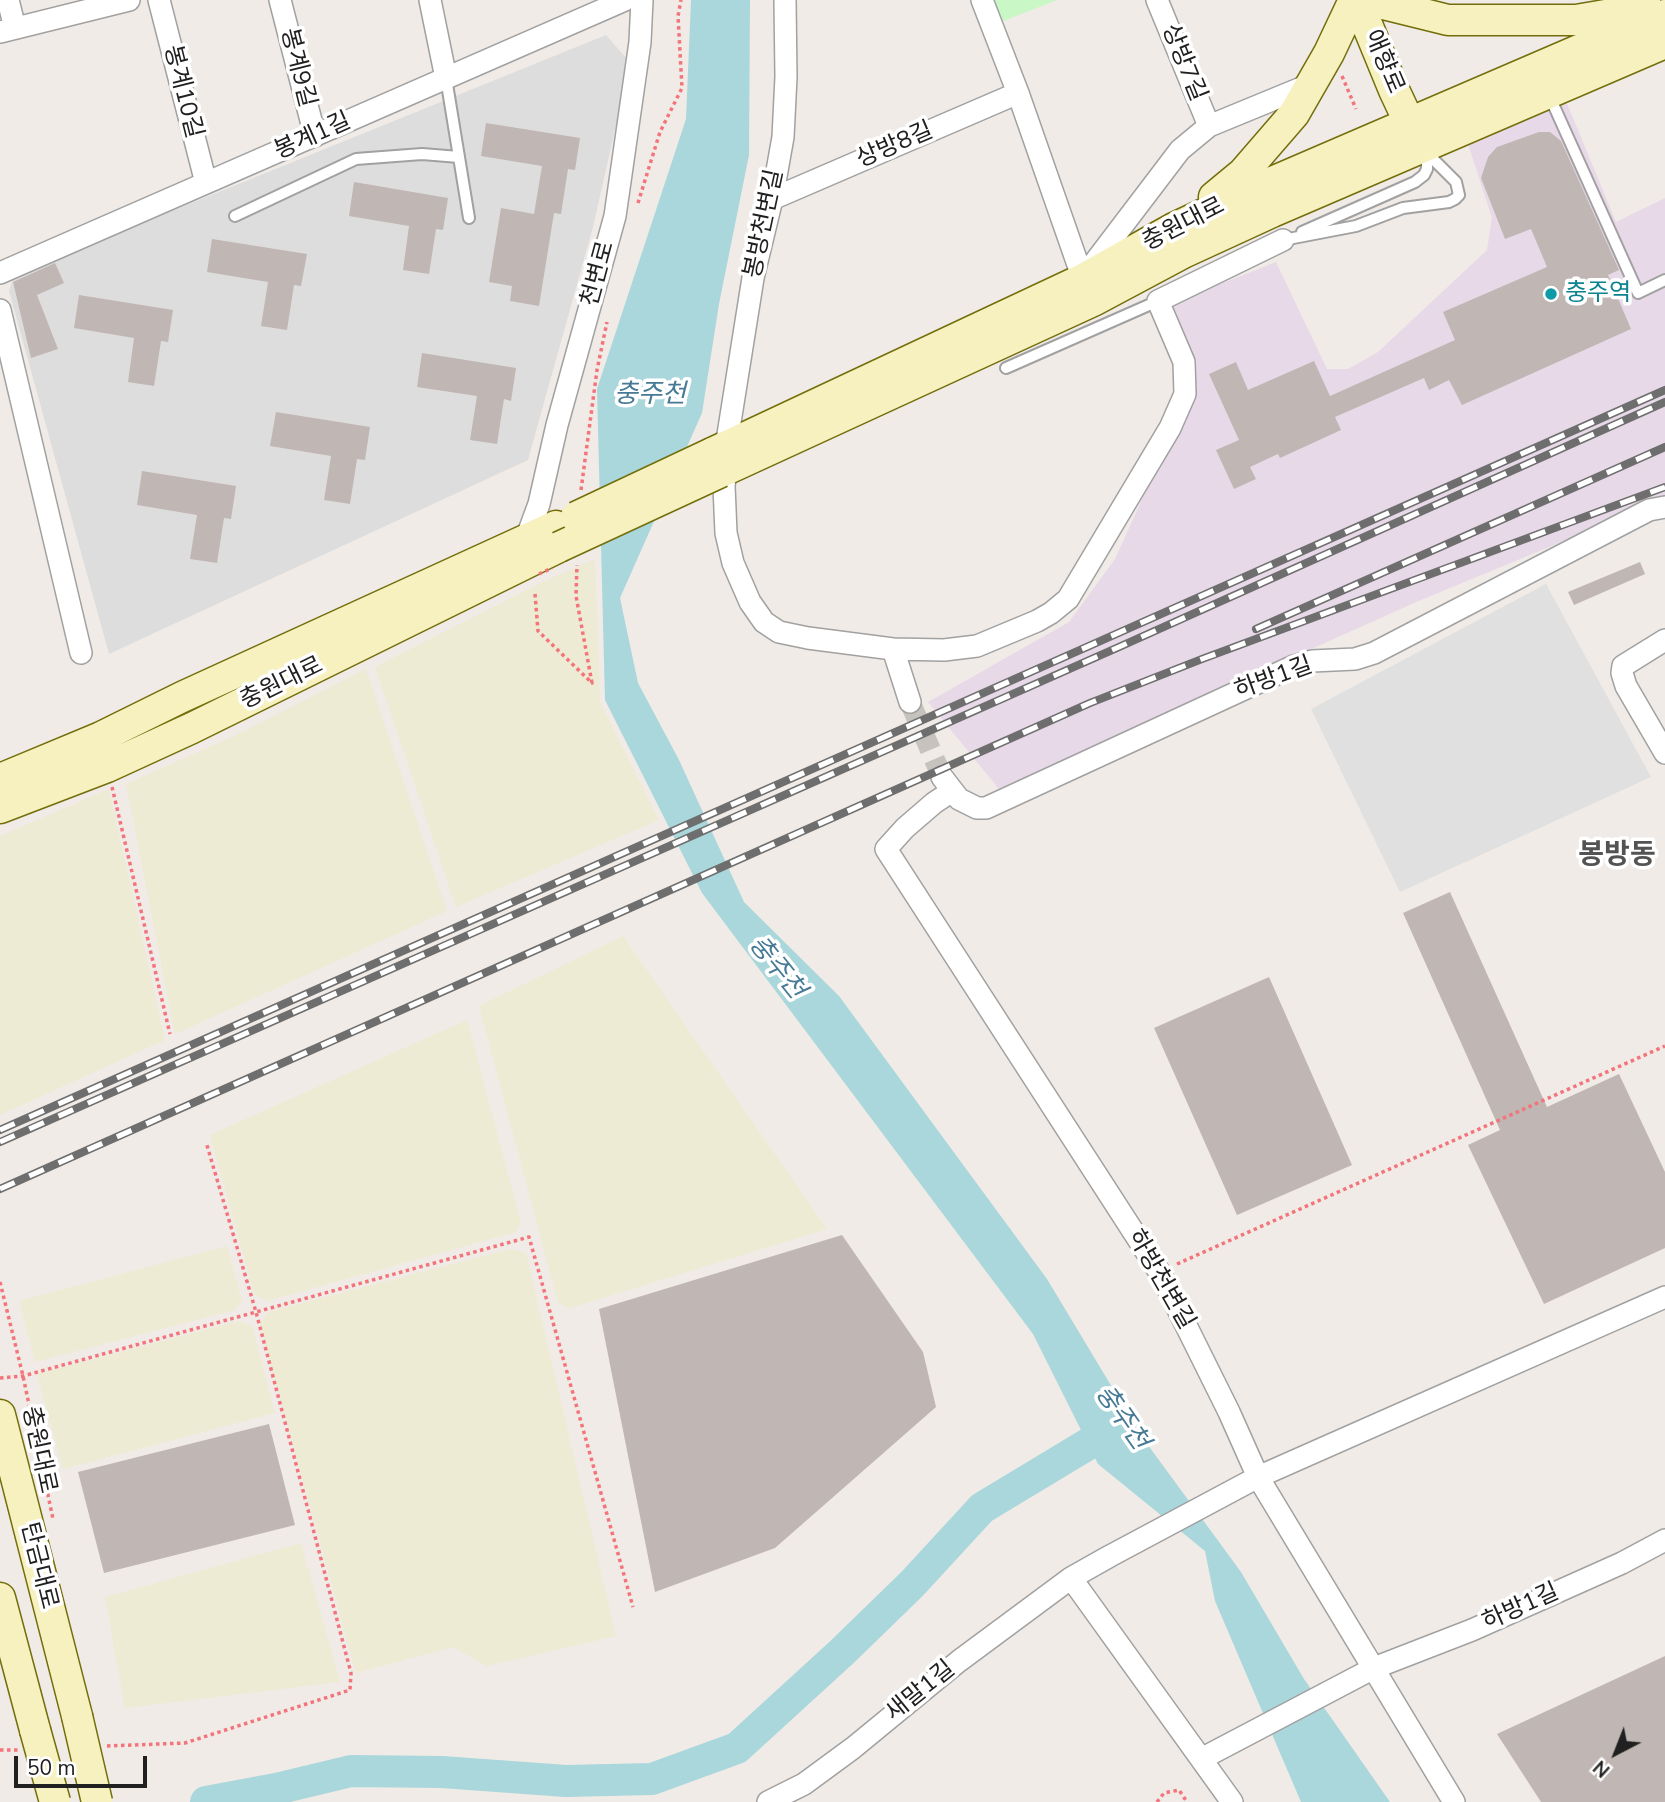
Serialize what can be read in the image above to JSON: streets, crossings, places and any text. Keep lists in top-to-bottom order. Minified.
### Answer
{"streets":{"street":["애향로","상방7길","봉계9길","봉계10길","봉계1길","상방8길","봉방천변길","충원대로","천변로","하방1길","하방천변길","탄금대로","새말1길"]},"crossings":[["애향로","충원대로"],["상방7길","충원대로"],["봉계9길","봉계1길"],["봉계10길","봉계1길"],["상방8길","봉방천변길"],["봉방천변길","충원대로"],["충원대로","천변로"],["하방1길","하방천변길"],["하방천변길","새말1길"]],"districts":["봉방동"],"water":["충주천"],"places":["충주역"],"scale_bar":"50 m","north":"bottom left"}
